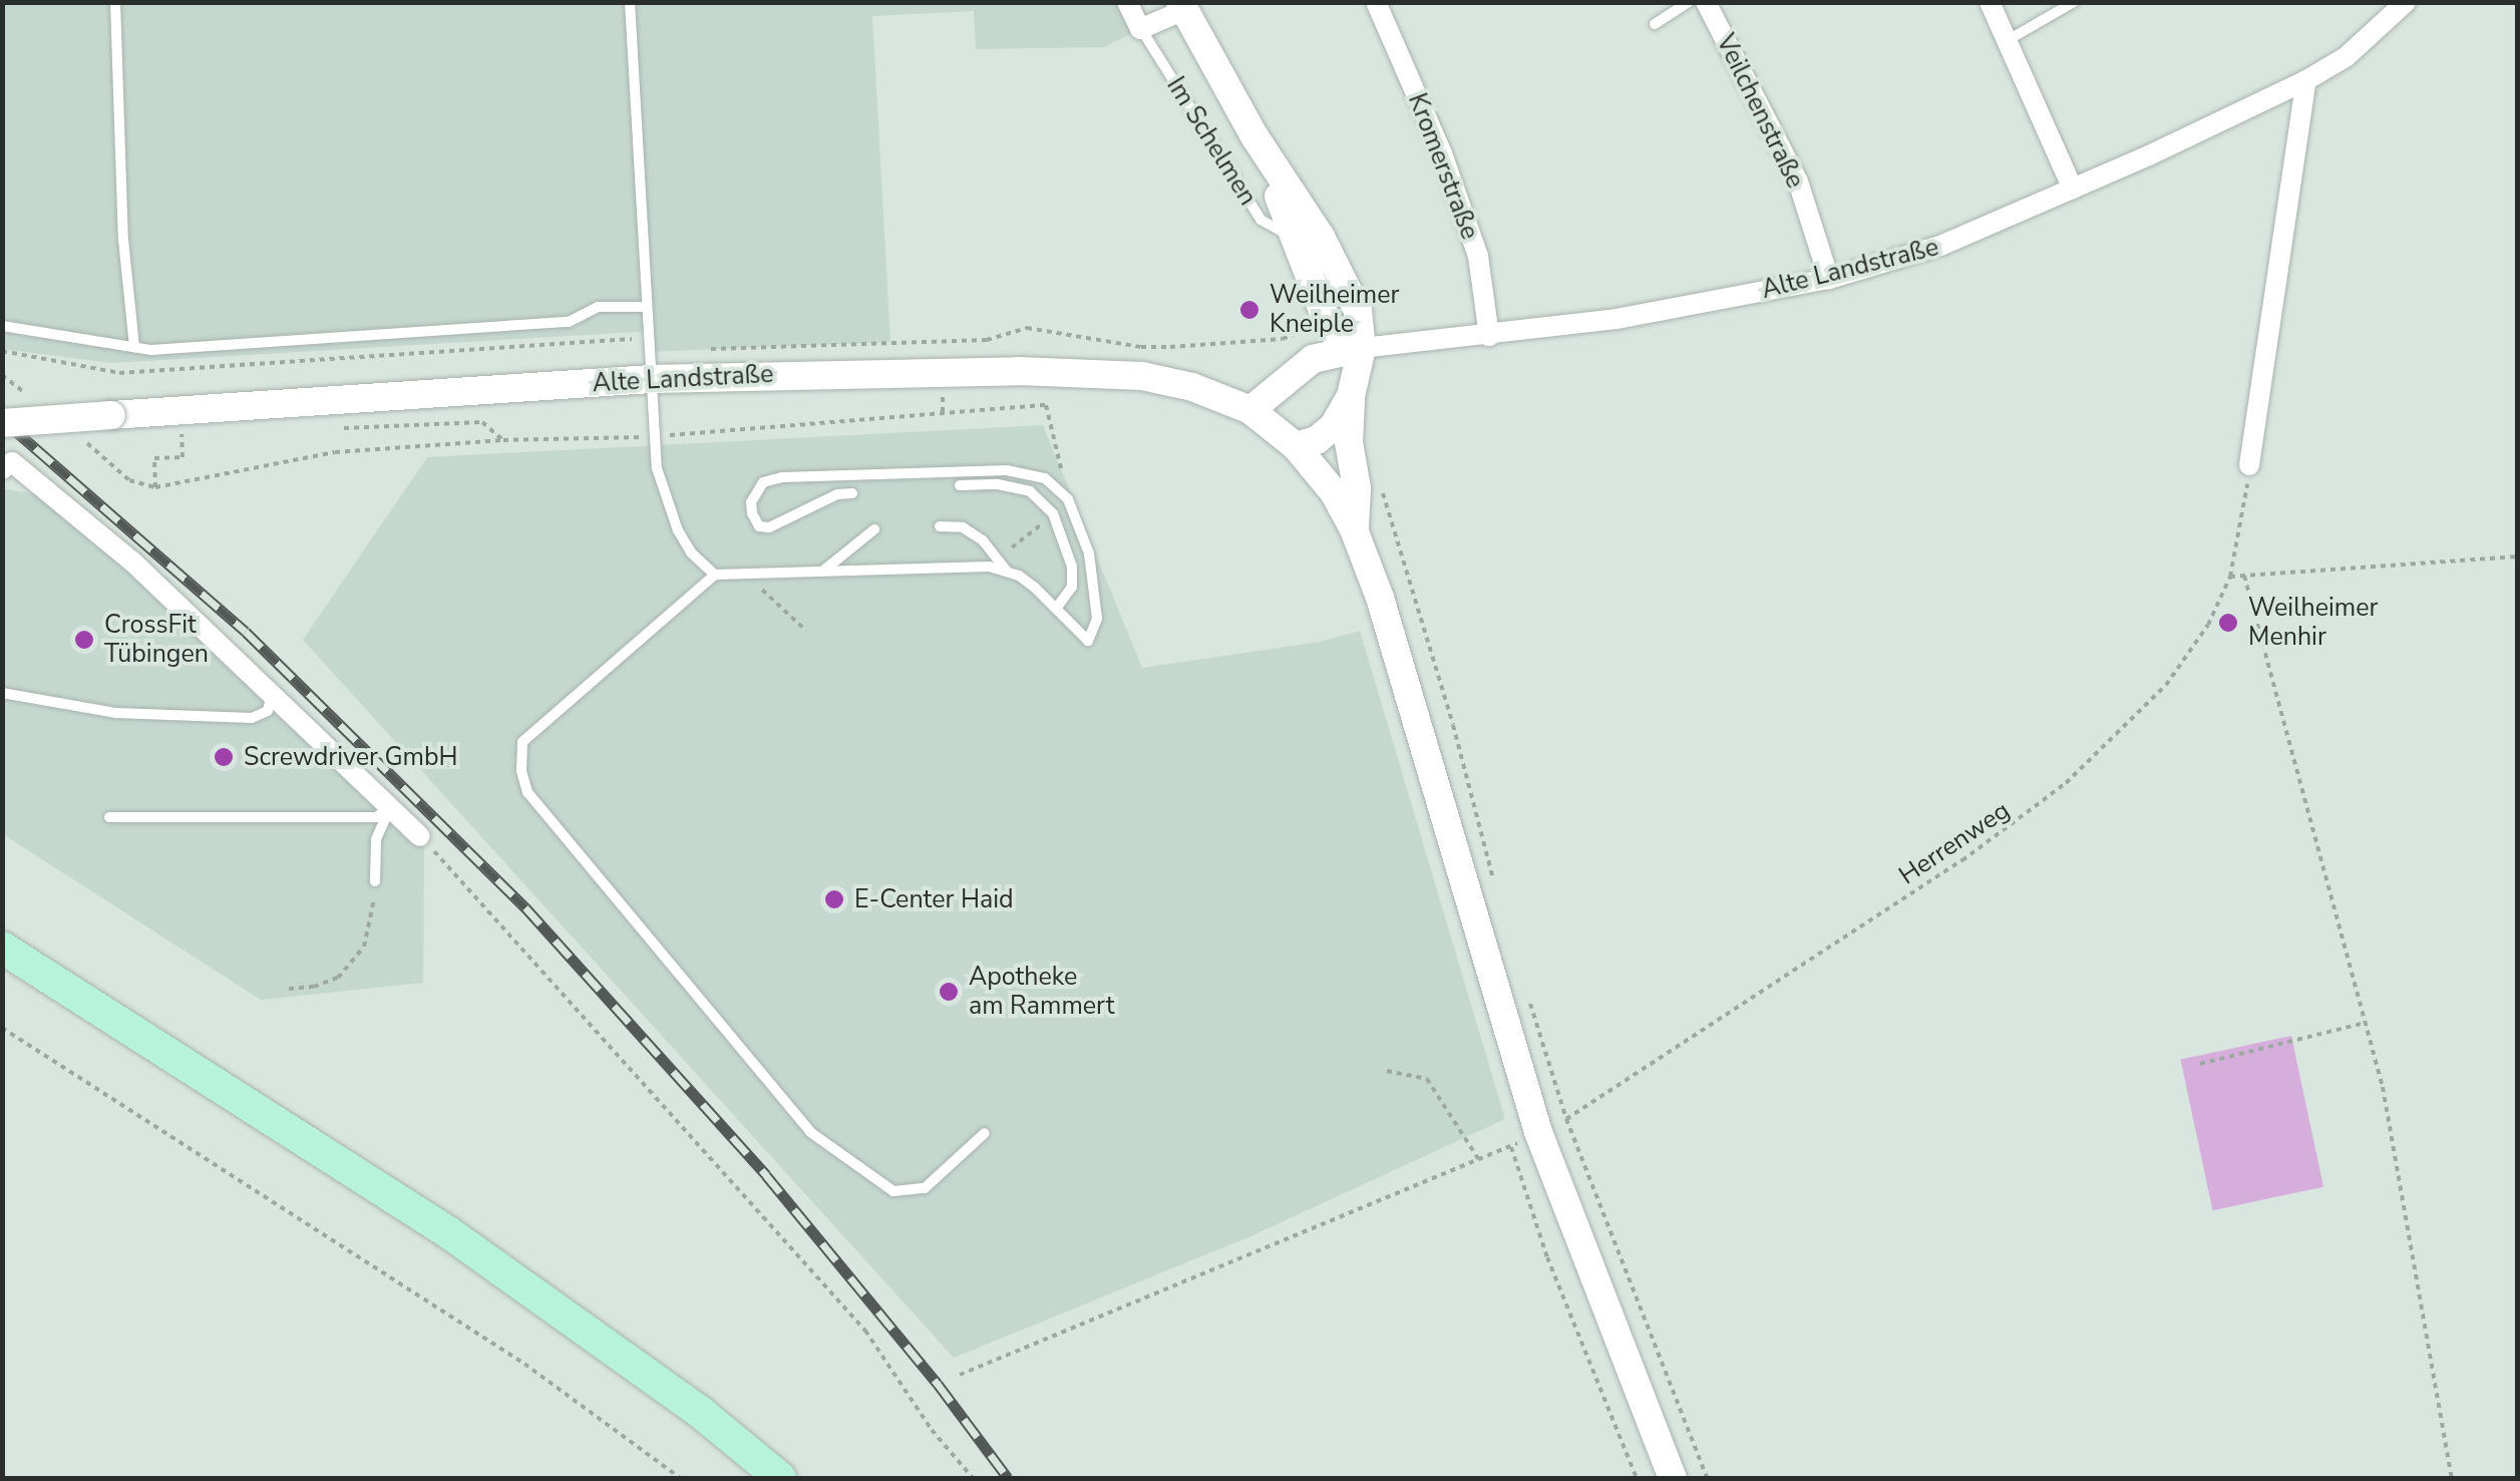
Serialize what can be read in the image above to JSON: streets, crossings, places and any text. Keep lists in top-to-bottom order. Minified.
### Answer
{"streets":{"street":["Veilchenstraße","Im Schelmen","Kromerstraße","Alte Landstraße"],"path":["Herrenweg"]},"crossings":[["Veilchenstraße","Alte Landstraße"],["Kromerstraße","Alte Landstraße"]],"places":["Weilheimer Kneiple","Weilheimer Menhir","CrossFit Tübingen","Screwdriver GmbH","E-Center Haid","Apotheke am Rammert"]}
